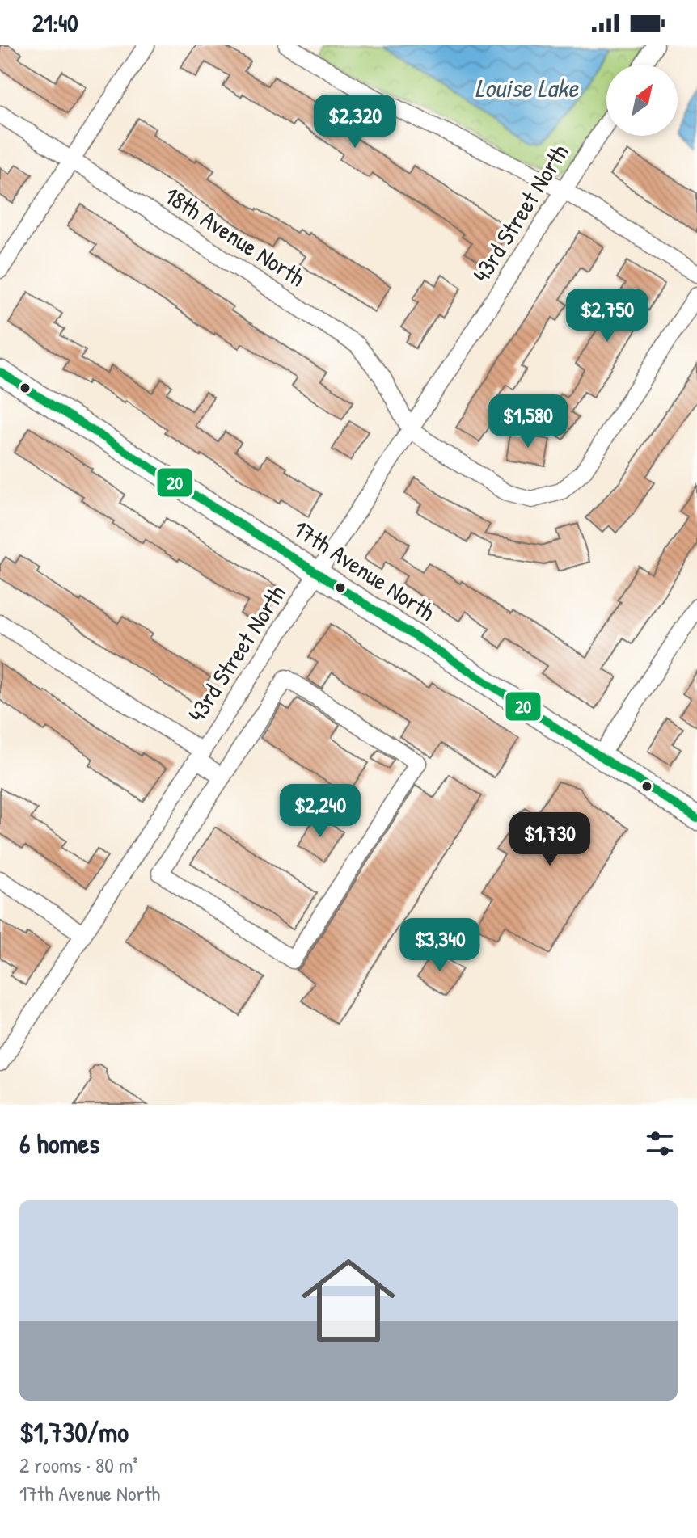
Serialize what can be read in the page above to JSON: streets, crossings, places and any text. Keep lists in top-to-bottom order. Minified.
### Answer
{"streets":{"street":["43rd Street North","18th Avenue North","17th Avenue North"]},"crossings":[["43rd Street North","18th Avenue North"],["43rd Street North","17th Avenue North"]],"water":["Louise Lake"],"lines":["transit line 20"],"north":"top right","page":{"status":"21:40","price":["$2,320","$2,750","$1,580","$2,240","$1,730","$3,340"],"heading":"6 homes","list":[{"name":"$1,730/mo","note":"2 rooms · 80 m² · 17th Avenue North"}]}}
